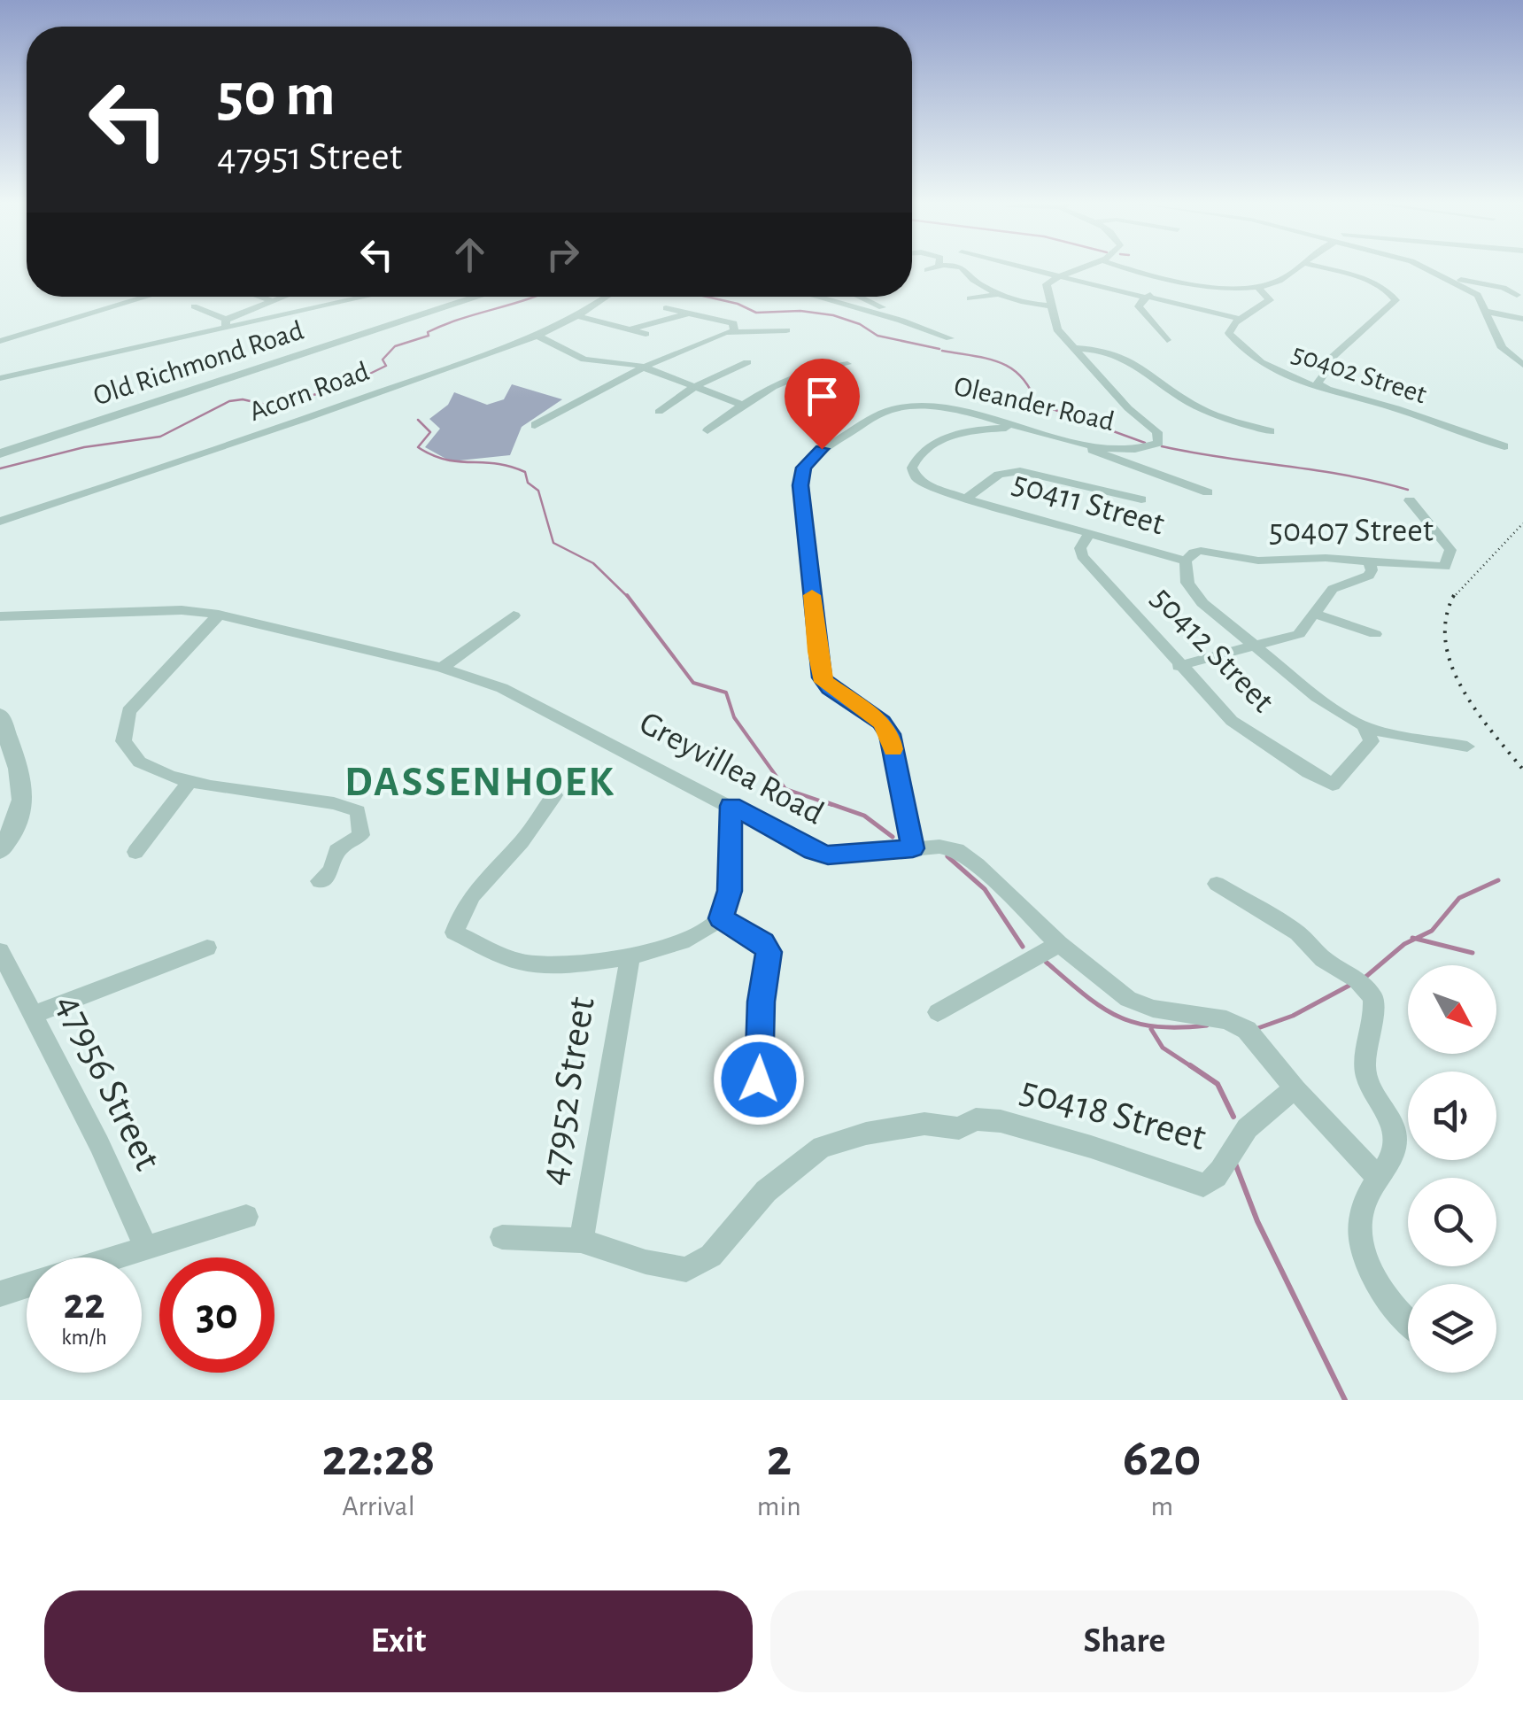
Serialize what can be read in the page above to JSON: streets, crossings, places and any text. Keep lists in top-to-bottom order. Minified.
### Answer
{"streets":{"street":["Old Richmond Road","50402 Street","Acorn Road","Oleander Road","50411 Street","50407 Street","50412 Street","Greyvillea Road","47956 Street","47952 Street","50418 Street"]},"crossings":[["Oleander Road","50411 Street"],["Oleander Road","Greyvillea Road"],["50411 Street","50407 Street"],["50411 Street","50412 Street"],["Greyvillea Road","50418 Street"],["47952 Street","50418 Street"]],"districts":["DASSENHOEK"],"north":"bottom right","page":{"turn":["50 m","47951 Street"],"speed":"22 km/h","limit":"30","eta":["22:28","Arrival","2","min","620","m"],"buttons":["Exit","Share"]}}
